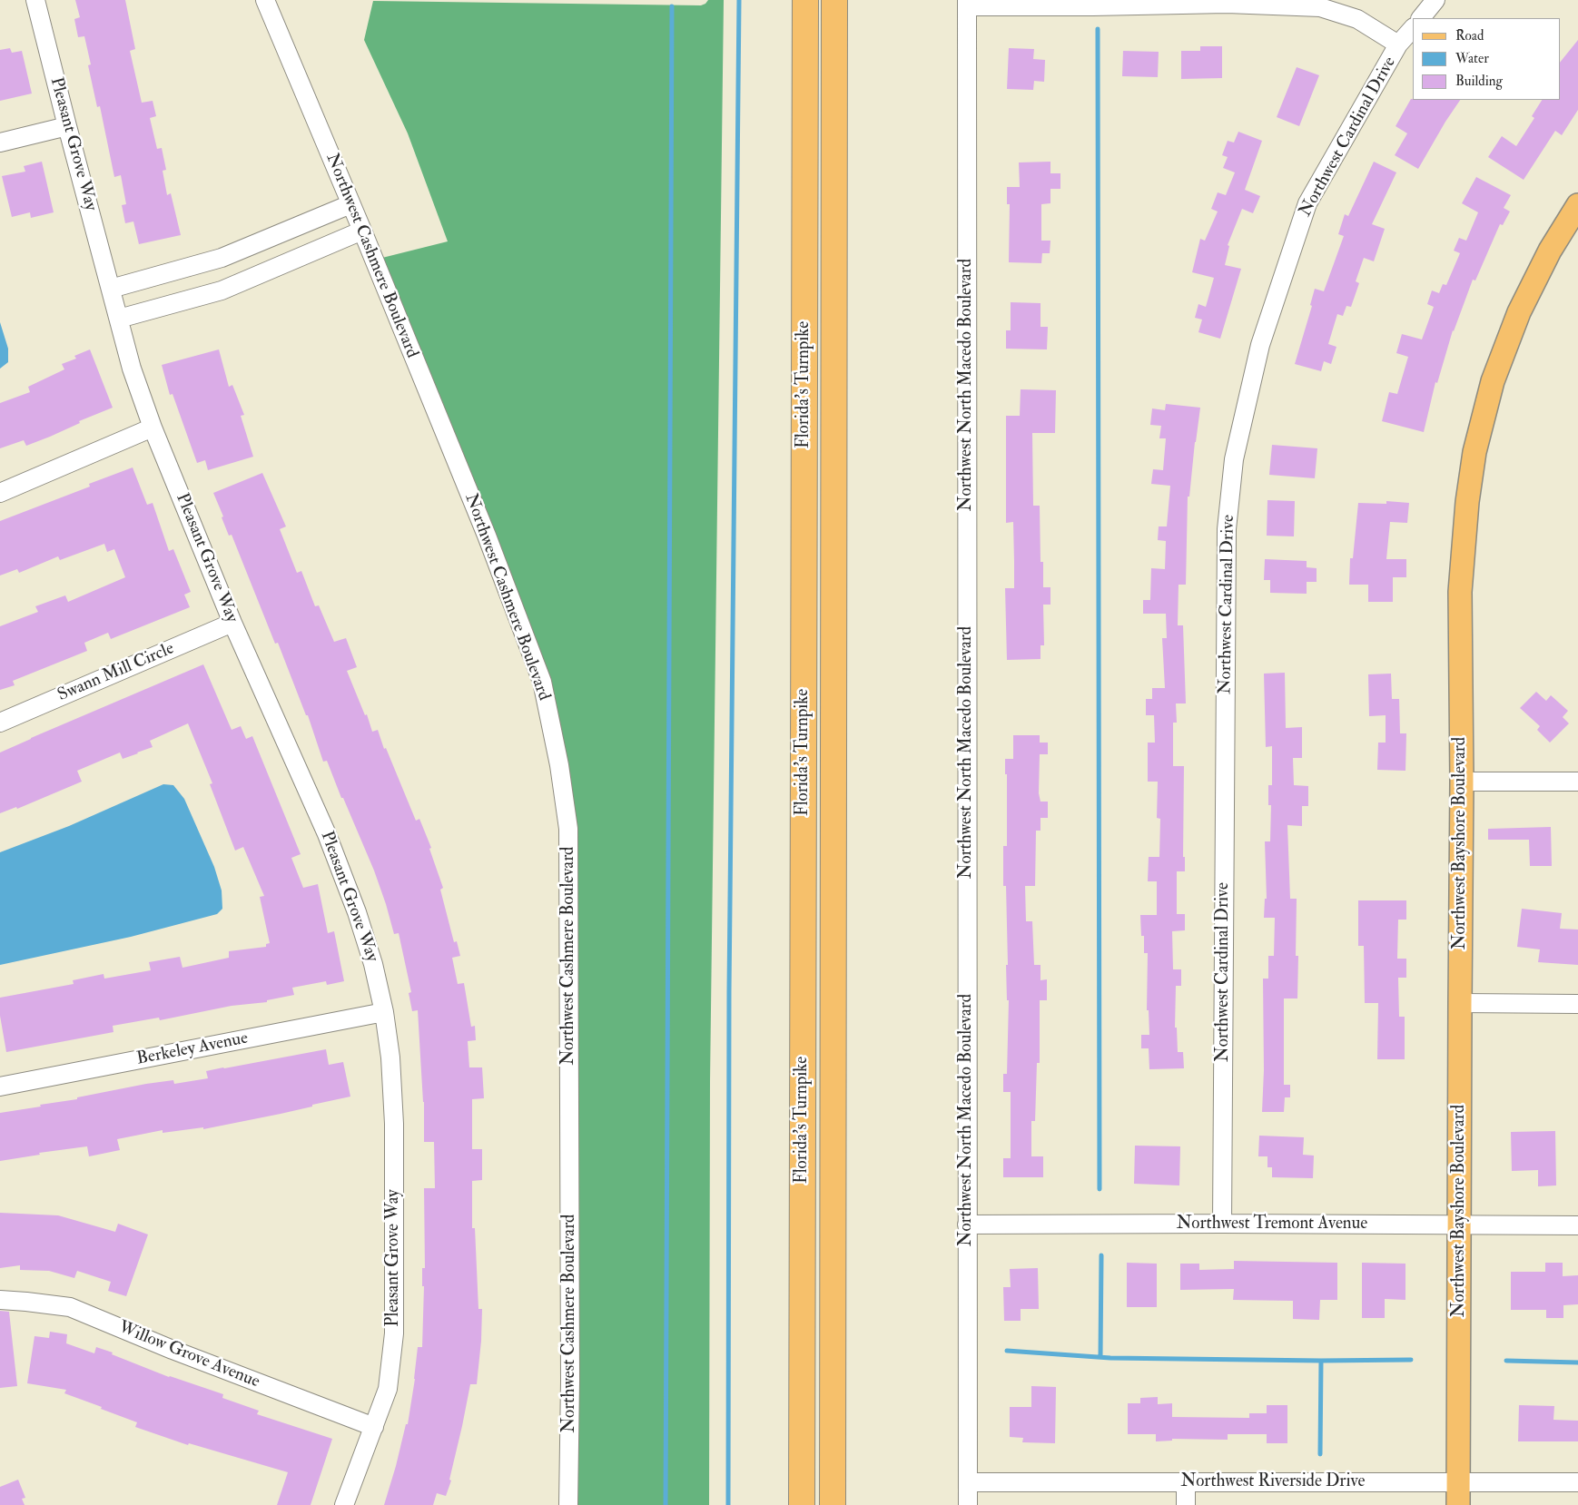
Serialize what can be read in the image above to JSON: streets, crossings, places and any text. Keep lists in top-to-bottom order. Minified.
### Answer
{"streets":{"highway":["Florida's Turnpike"],"main road":["Northwest Bayshore Boulevard"],"street":["Northwest Cardinal Drive","Pleasant Grove Way","Northwest Cashmere Boulevard","Northwest North Macedo Boulevard","Swann Mill Circle","Berkeley Avenue","Northwest Tremont Avenue","Willow Grove Avenue","Northwest Riverside Drive"]},"crossings":[["Northwest Cardinal Drive","Northwest Tremont Avenue"],["Pleasant Grove Way","Swann Mill Circle"],["Pleasant Grove Way","Berkeley Avenue"],["Pleasant Grove Way","Willow Grove Avenue"],["Northwest North Macedo Boulevard","Northwest Tremont Avenue"],["Northwest North Macedo Boulevard","Northwest Riverside Drive"],["Northwest Bayshore Boulevard","Northwest Tremont Avenue"],["Northwest Bayshore Boulevard","Northwest Riverside Drive"]],"legend":["Road","Water","Building"]}
